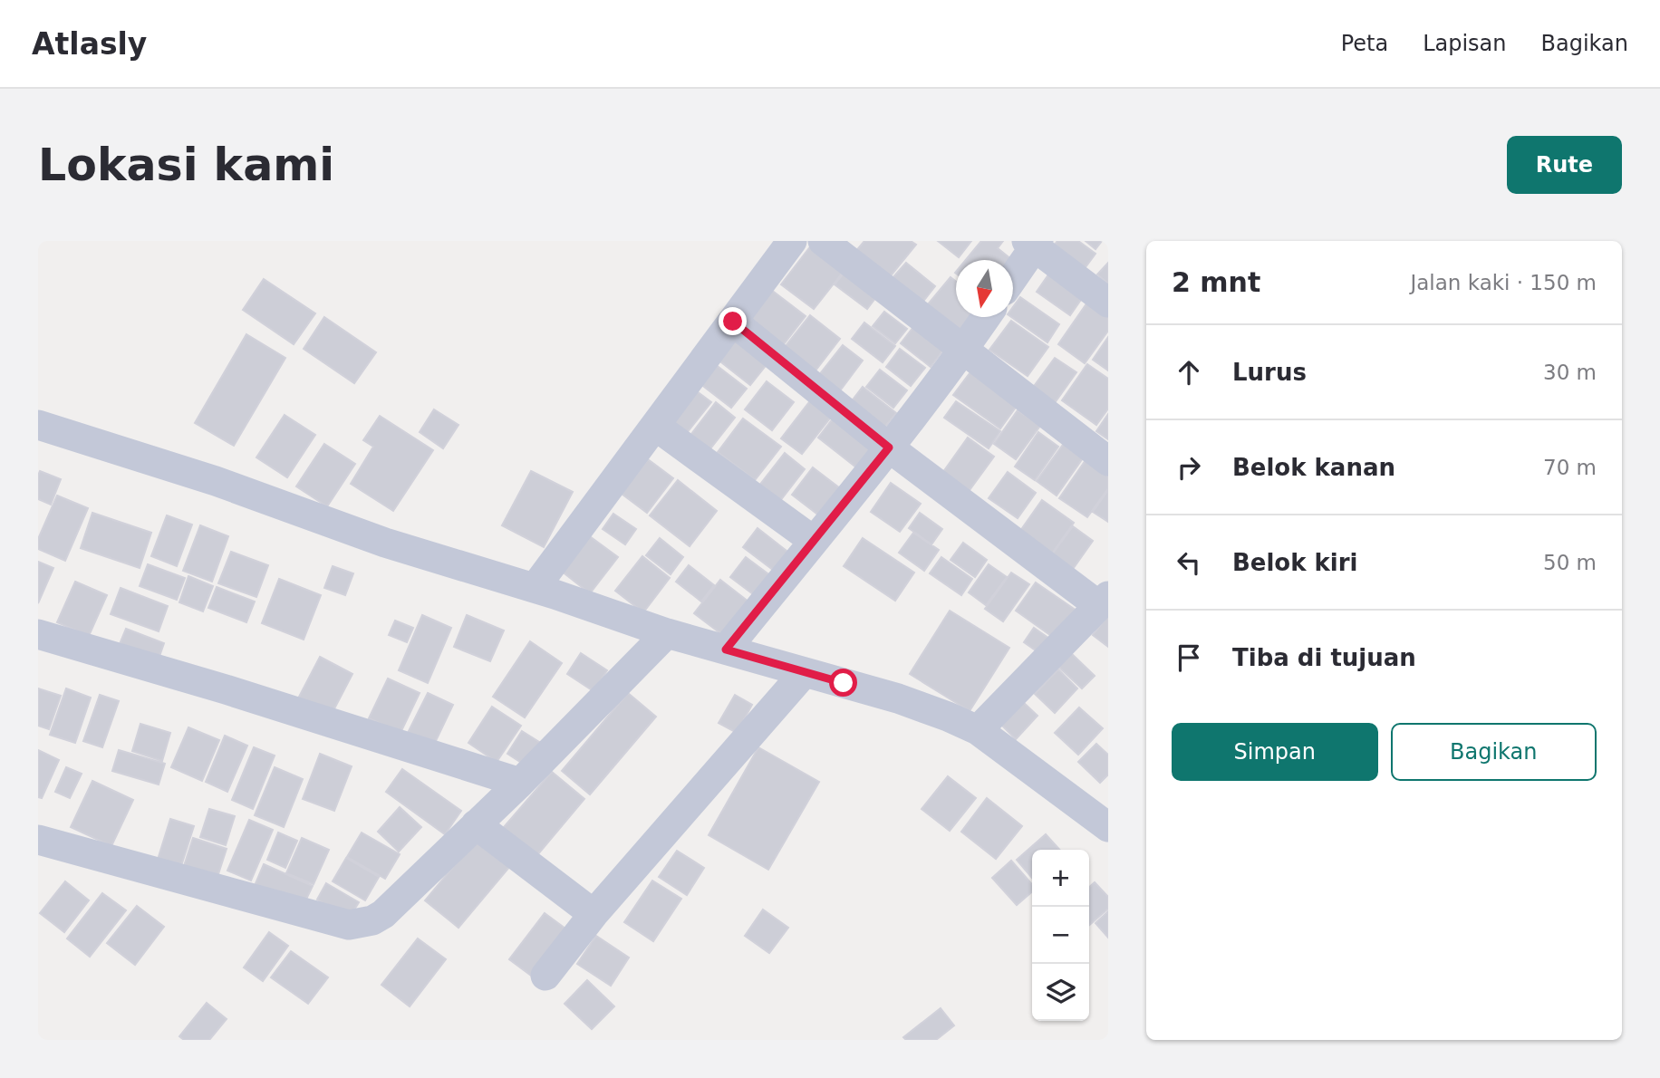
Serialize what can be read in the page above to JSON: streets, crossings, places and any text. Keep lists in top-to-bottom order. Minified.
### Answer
{"north":"bottom","page":{"header":"Atlasly","nav":["Peta","Lapisan","Bagikan"],"buttons":["Rute",["Simpan","Bagikan"]],"title":"Lokasi kami","heading":["2 mnt","Jalan kaki · 150 m"],"list":[["Lurus","30 m"],["Belok kanan","70 m"],["Belok kiri","50 m"],"Tiba di tujuan"],"map_buttons":["+","−"]}}
